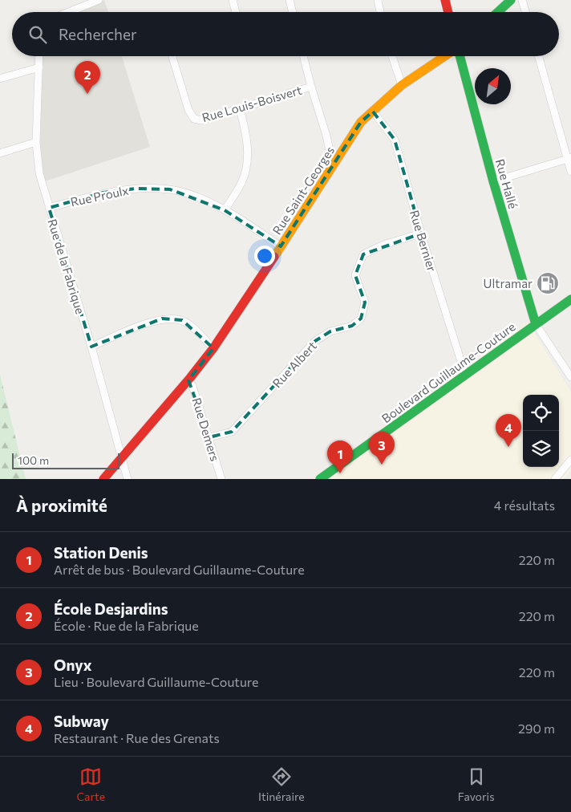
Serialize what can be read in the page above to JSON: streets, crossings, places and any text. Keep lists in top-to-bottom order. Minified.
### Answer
{"streets":{"street":["Rue Louis-Boisvert","Rue Hallé","Rue Saint-Georges","Rue Proulx","Rue Bernier","Rue de la Fabrique","Rue Albert","Boulevard Guillaume-Couture","Rue Demers"]},"crossings":[["Rue Hallé","Boulevard Guillaume-Couture"],["Rue Saint-Georges","Rue Proulx"],["Rue Saint-Georges","Rue Bernier"],["Rue Saint-Georges","Rue de la Fabrique"],["Rue Saint-Georges","Rue Demers"],["Rue Proulx","Rue de la Fabrique"],["Rue Bernier","Rue Albert"],["Rue Bernier","Boulevard Guillaume-Couture"],["Rue Albert","Rue Demers"]],"places":{"fuel station":["Ultramar"]},"scale_bar":"100 m","north":"top right","page":{"search":"Rechercher","pins":["2","4","3","1"],"scale":"100 m","heading":["À proximité","4 résultats"],"list":[{"mark":"1","name":"Station Denis","note":"Arrêt de bus · Boulevard Guillaume-Couture","value":"220 m"},{"mark":"2","name":"École Desjardins","note":"École · Rue de la Fabrique","value":"220 m"},{"mark":"3","name":"Onyx","note":"Lieu · Boulevard Guillaume-Couture","value":"220 m"},{"mark":"4","name":"Subway","note":"Restaurant · Rue des Grenats","value":"290 m"}],"nav":["Carte","Itinéraire","Favoris"]}}
